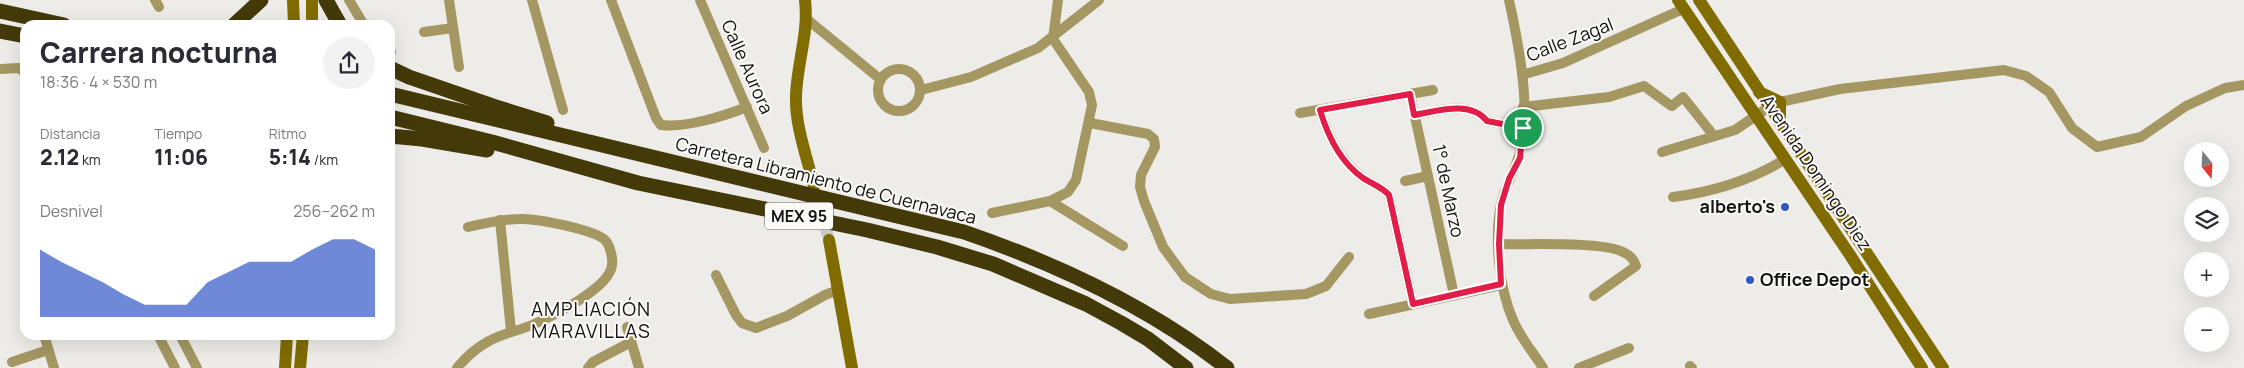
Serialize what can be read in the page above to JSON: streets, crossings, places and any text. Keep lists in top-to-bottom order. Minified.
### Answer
{"streets":{"highway":["Carretera Libramiento de Cuernavaca","MEX 95"],"main road":["Avenida Domingo Diez"],"street":["Calle Zagal","Calle Aurora","1° de Marzo"]},"crossings":[["Calle Zagal","Avenida Domingo Diez"]],"districts":["AMPLIACIÓN MARAVILLAS"],"places":["alberto's","Office Depot"],"north":"bottom","page":{"heading":["Carrera nocturna","18:36 · 4 × 530 m"],"stats":[["Distancia","2.12 km"],["Tiempo","11:06"],["Ritmo","5:14 /km"]],"map_buttons":["+","−"],"chart":["Desnivel","256–262 m"]}}
